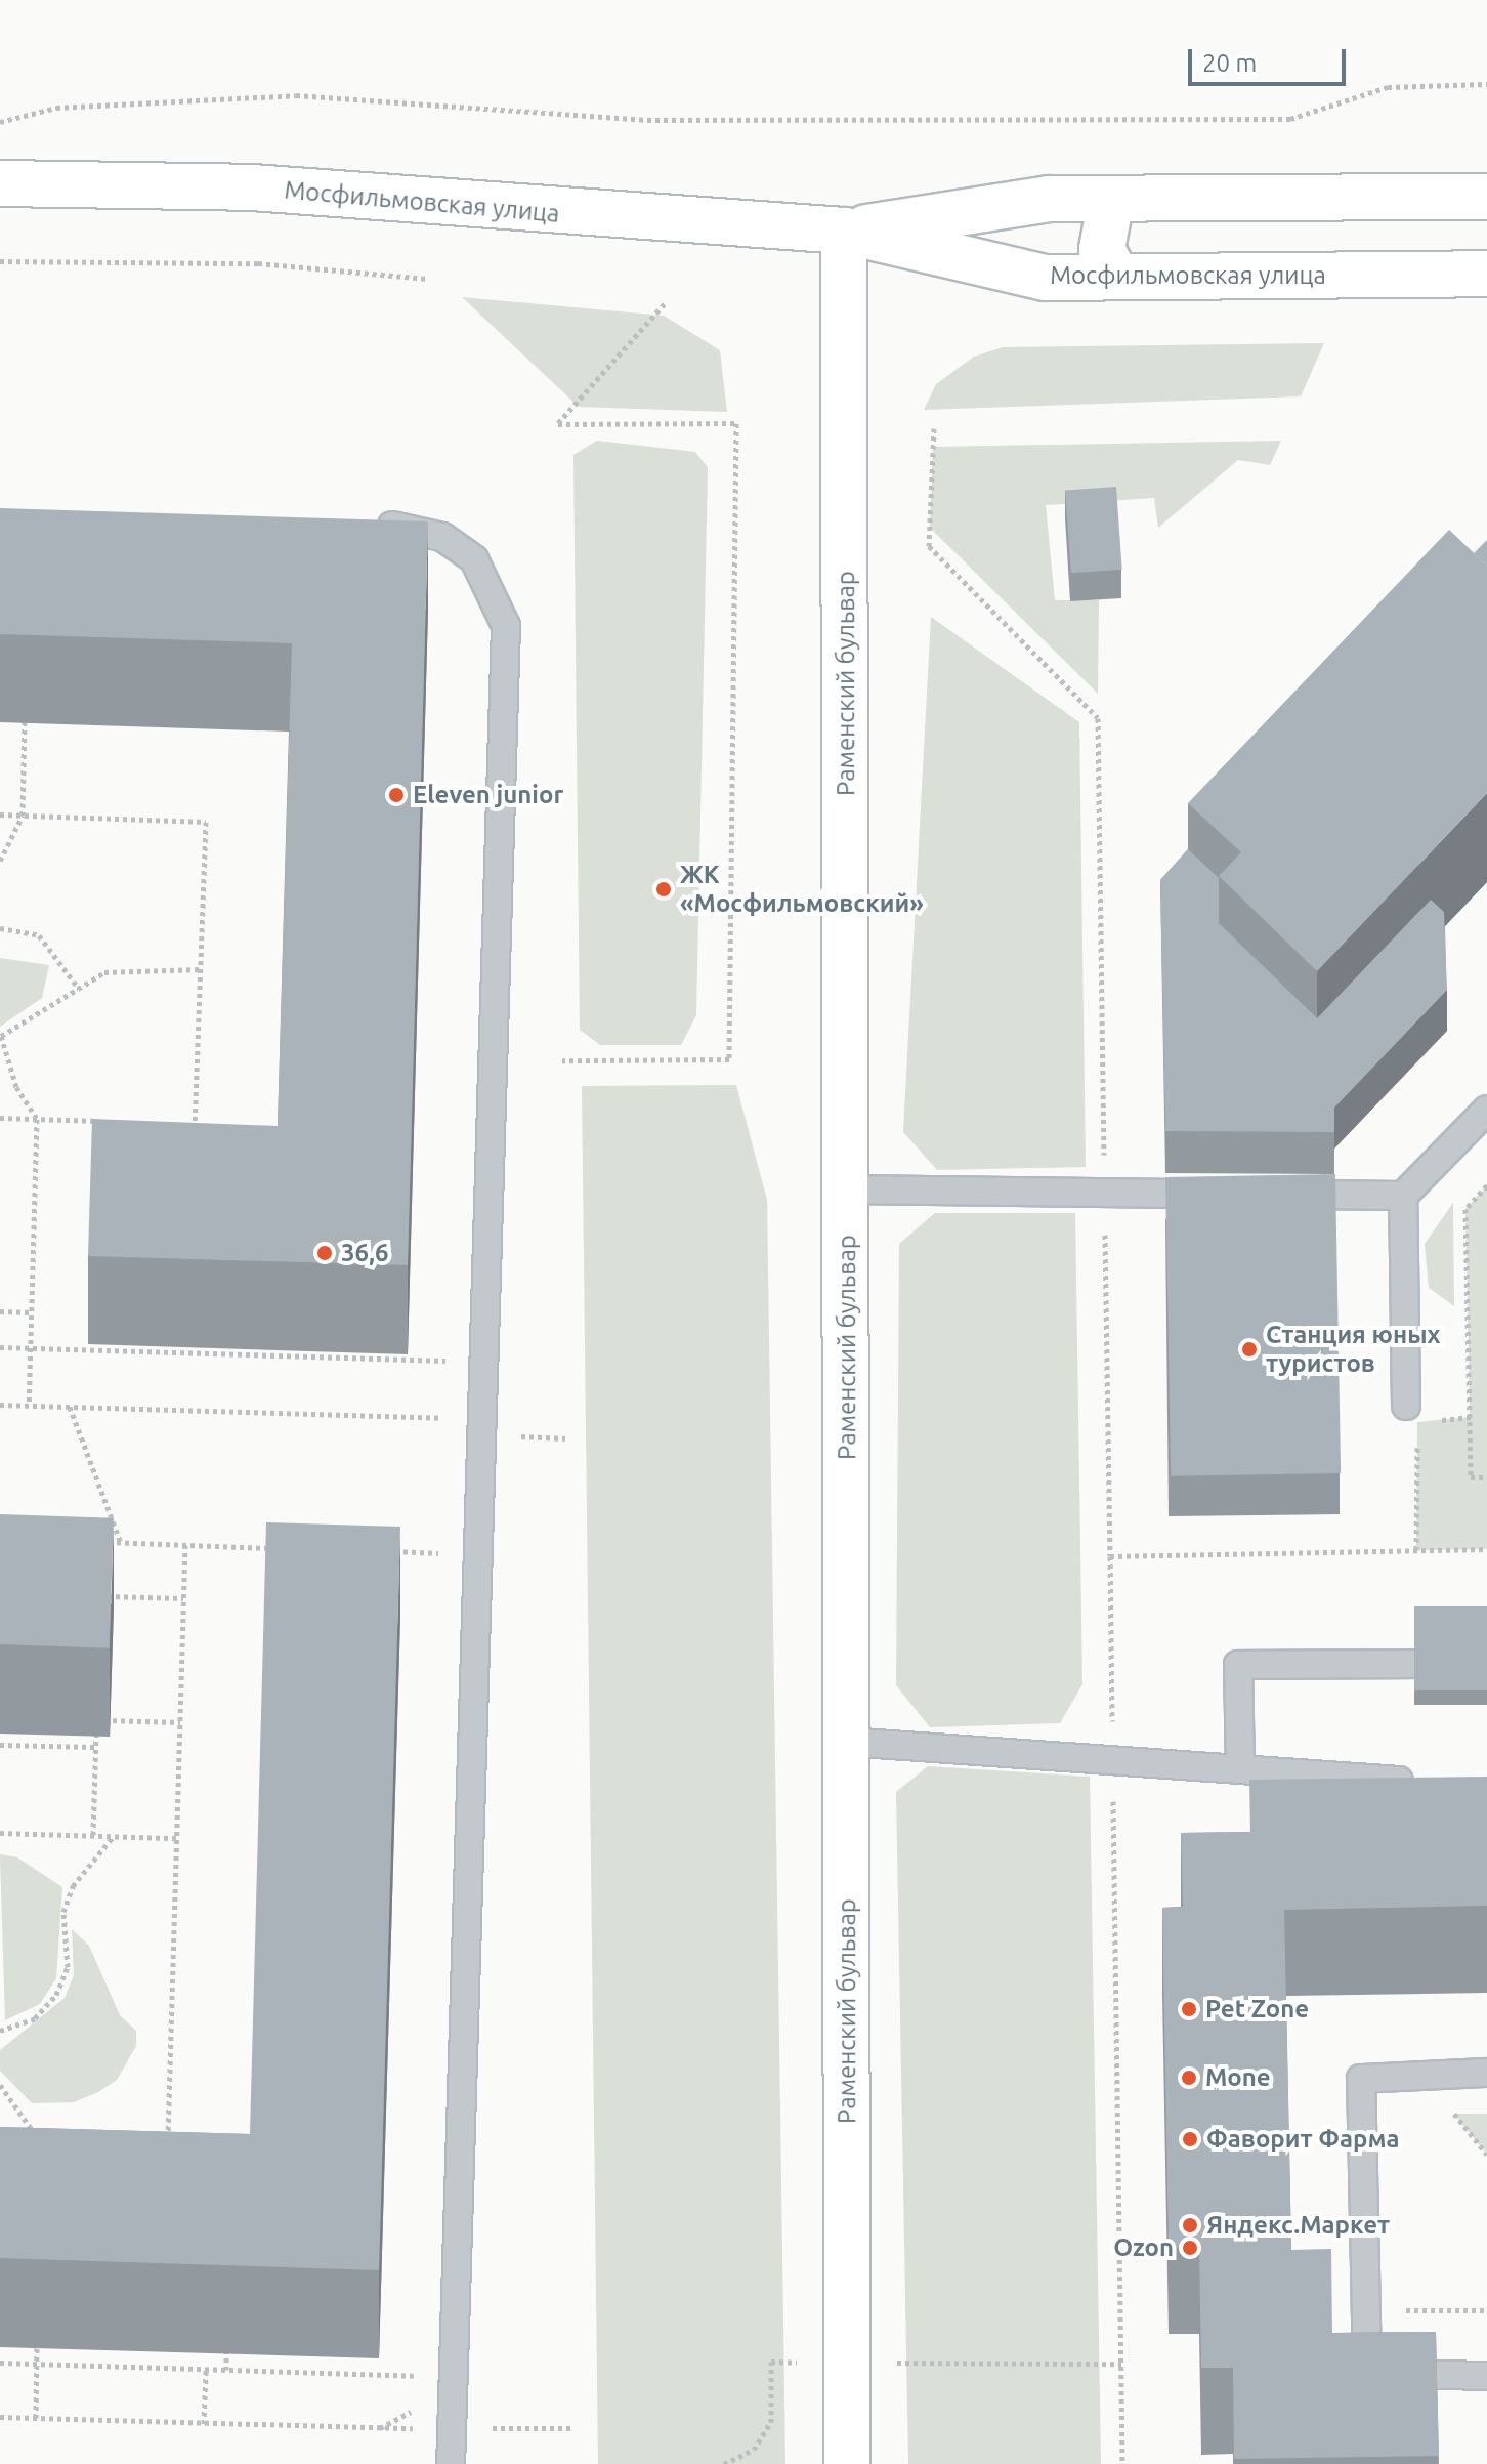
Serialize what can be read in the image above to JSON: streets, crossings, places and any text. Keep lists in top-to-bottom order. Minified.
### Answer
{"streets":{"street":["Мосфильмовская улица","Раменский бульвар"]},"crossings":[["Мосфильмовская улица","Раменский бульвар"]],"places":["Eleven junior","ЖК «Мосфильмовский»","36,6","Станция юных туристов","Pet Zone","Mone","Фаворит Фарма","Яндекс.Маркет","Ozon"],"scale_bar":"20 m"}
